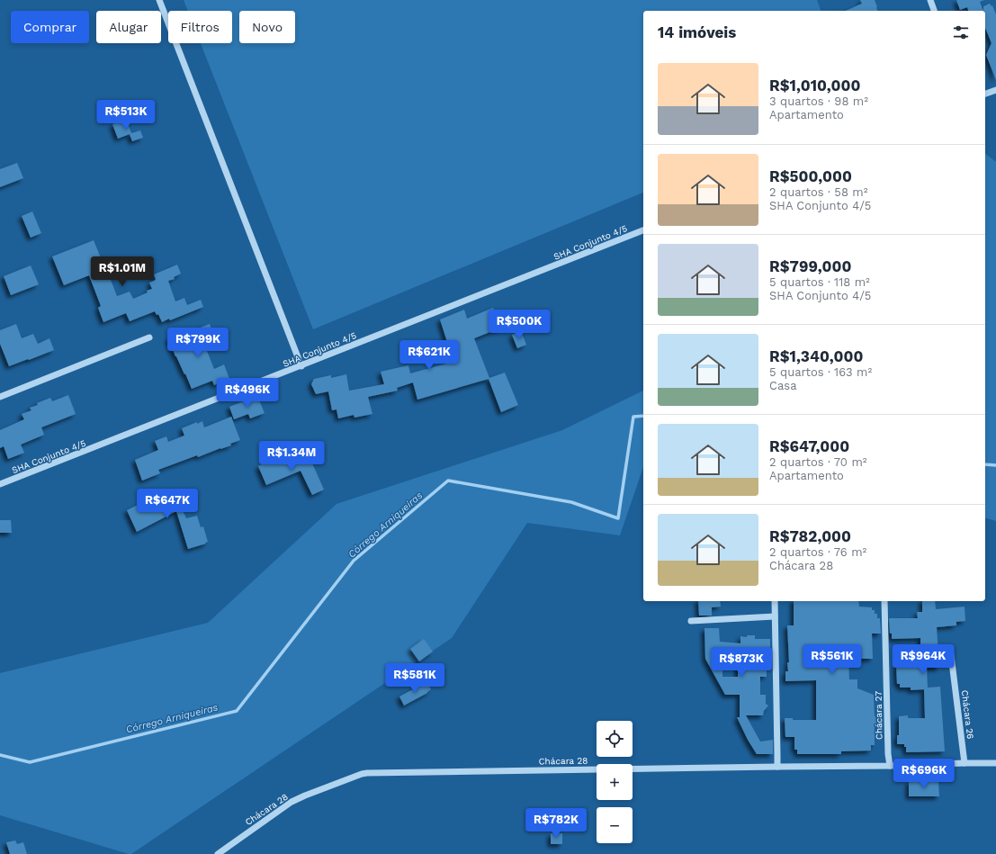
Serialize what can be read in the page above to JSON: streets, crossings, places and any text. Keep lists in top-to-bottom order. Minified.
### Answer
{"streets":{"street":["SHA Conjunto 4/5","Chácara 26","Chácara 27","Chácara 28"]},"crossings":[["Chácara 26","Chácara 28"],["Chácara 27","Chácara 28"]],"water":["Córrego Arniqueiras"],"page":{"chip":["Comprar","Alugar","Filtros","Novo"],"heading":"14 imóveis","list":[{"name":"R$1,010,000","note":"3 quartos · 98 m² · Apartamento"},{"name":"R$500,000","note":"2 quartos · 58 m² · SHA Conjunto 4/5"},{"name":"R$799,000","note":"5 quartos · 118 m² · SHA Conjunto 4/5"},{"name":"R$1,340,000","note":"5 quartos · 163 m² · Casa"},{"name":"R$647,000","note":"2 quartos · 70 m² · Apartamento"},{"name":"R$782,000","note":"2 quartos · 76 m² · Chácara 28"}],"price":["R$513K","R$1.01M","R$500K","R$799K","R$621K","R$496K","R$1.34M","R$647K","R$561K","R$964K","R$873K","R$581K","R$696K","R$782K"],"map_buttons":["+","−"]}}
